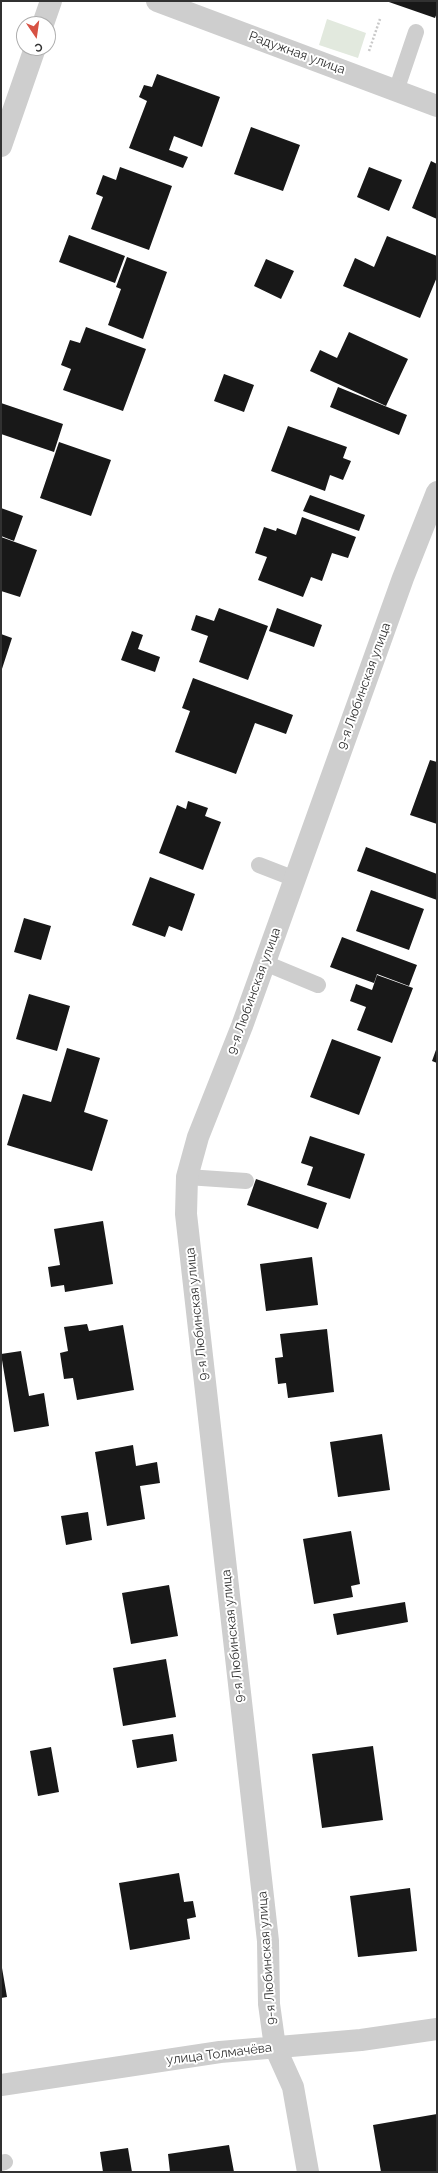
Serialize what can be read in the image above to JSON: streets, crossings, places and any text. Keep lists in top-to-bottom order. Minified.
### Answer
{"streets":{"street":["Радужная улица","9-я Любинская улица","улица Толмачёва"]},"crossings":[["9-я Любинская улица","улица Толмачёва"]],"north":"bottom"}
